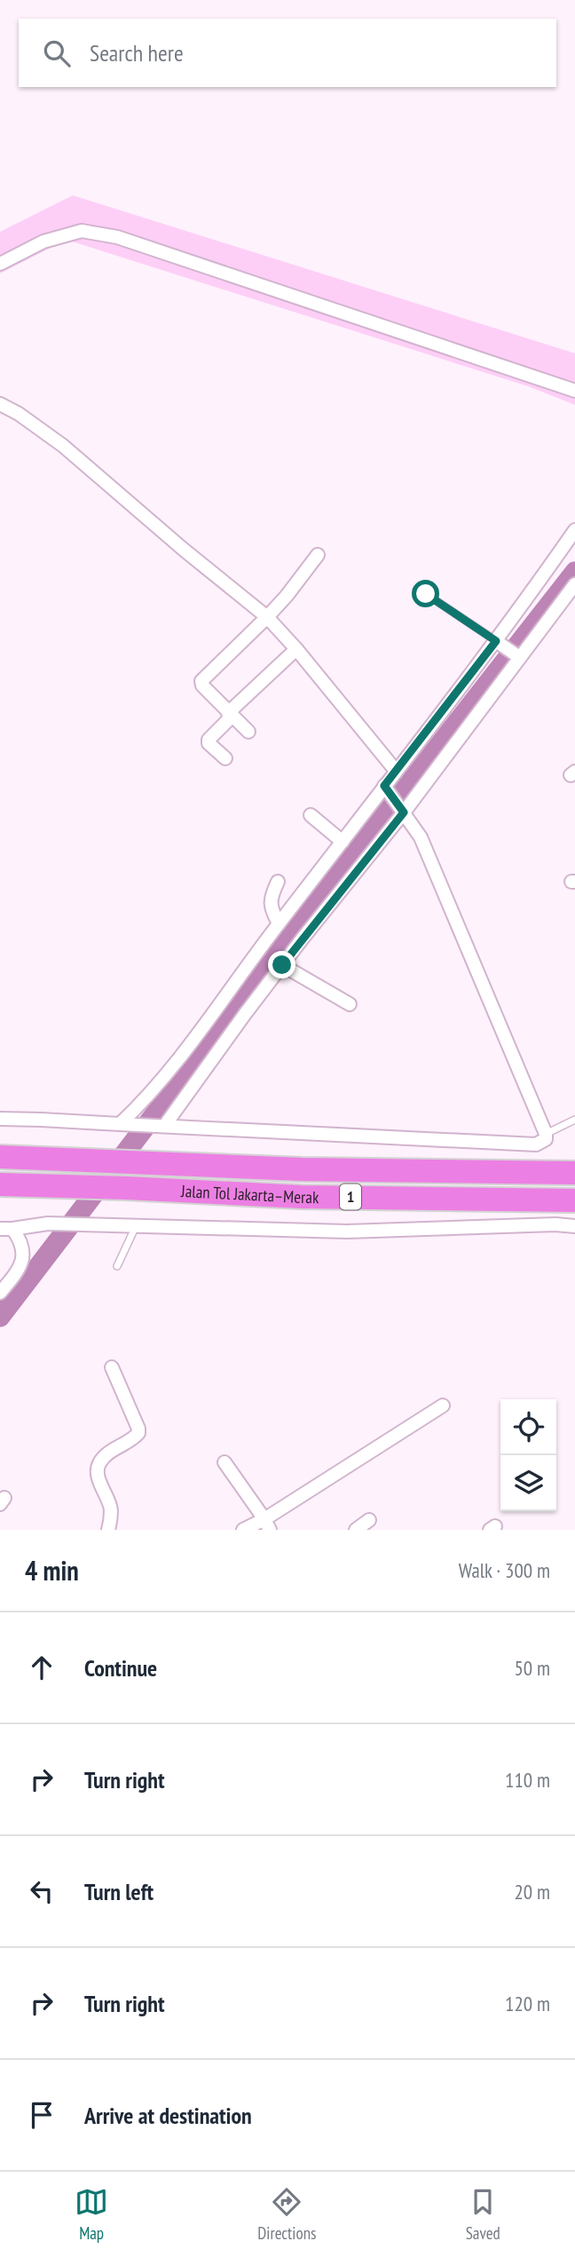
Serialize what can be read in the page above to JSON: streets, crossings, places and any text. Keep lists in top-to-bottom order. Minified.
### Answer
{"streets":{"highway":["Jalan Tol Jakarta–Merak","1"]},"page":{"search":"Search here","heading":["4 min","Walk · 300 m"],"list":[["Continue","50 m"],["Turn right","110 m"],["Turn left","20 m"],["Turn right","120 m"],"Arrive at destination"],"nav":["Map","Directions","Saved"]}}
